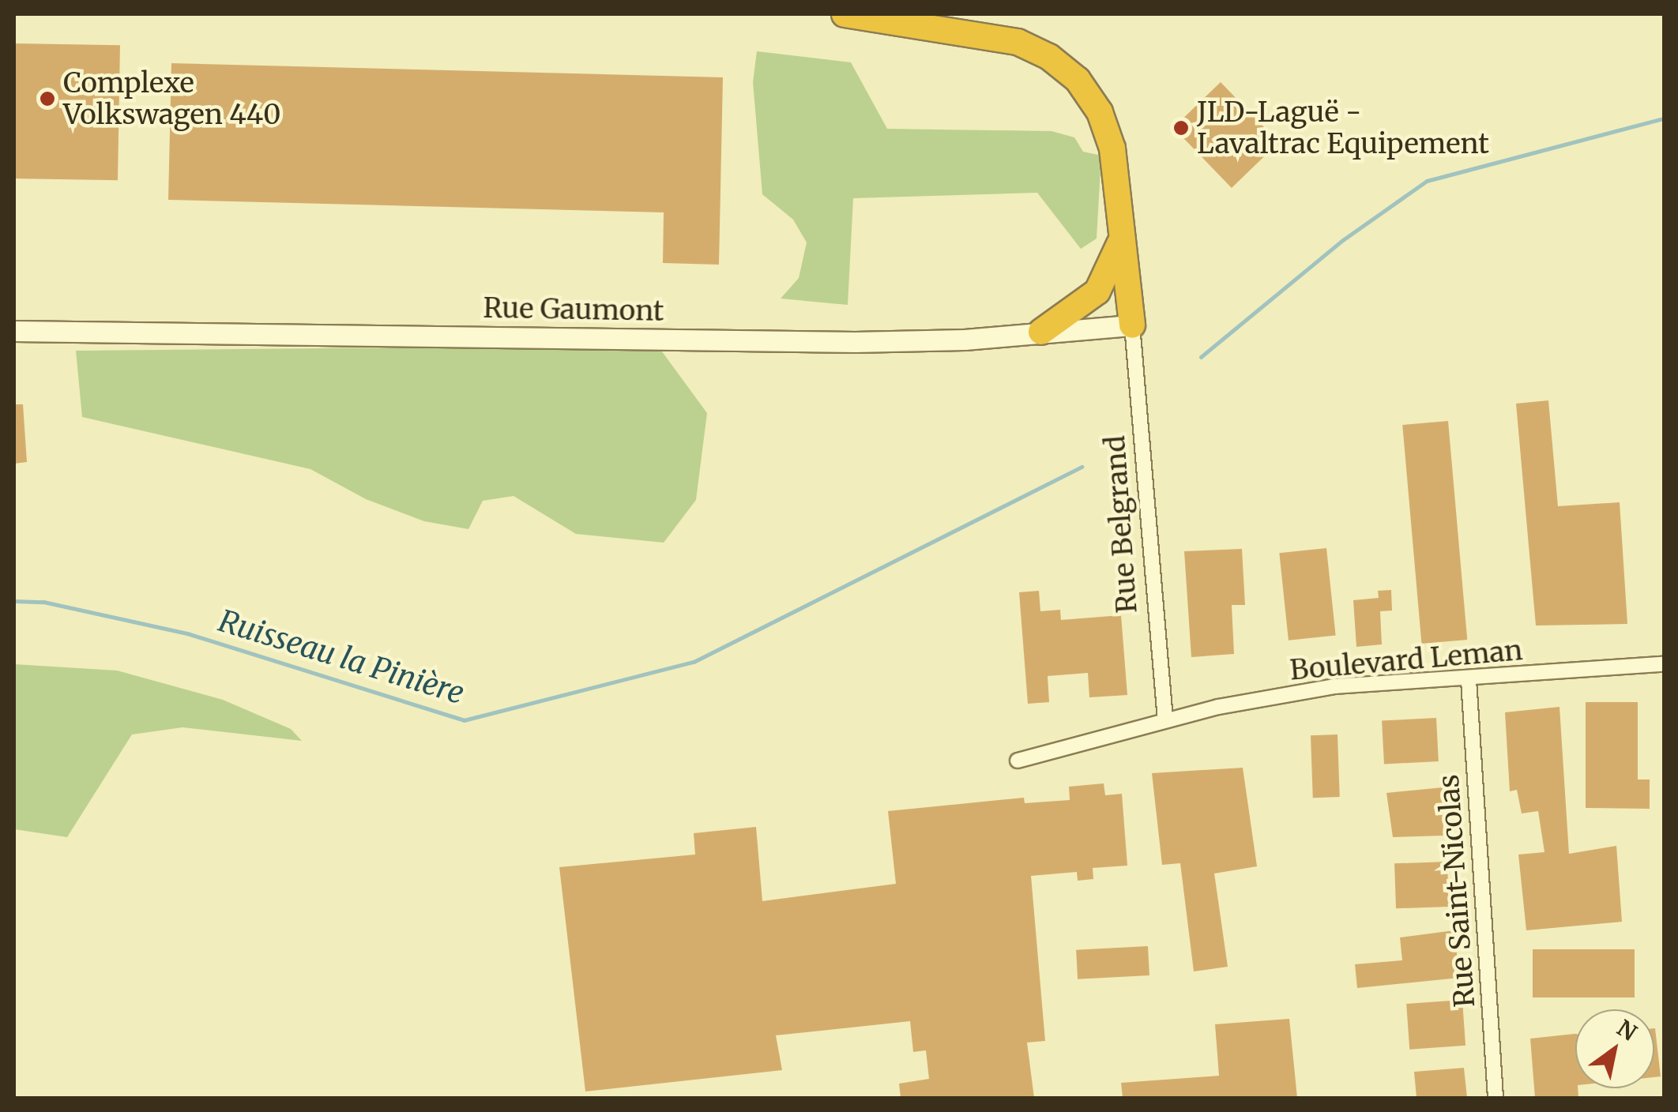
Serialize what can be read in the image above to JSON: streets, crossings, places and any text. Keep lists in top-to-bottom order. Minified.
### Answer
{"streets":{"street":["Rue Gaumont","Rue Belgrand","Boulevard Leman","Rue Saint-Nicolas"]},"crossings":[["Rue Gaumont","Rue Belgrand"],["Rue Belgrand","Boulevard Leman"],["Boulevard Leman","Rue Saint-Nicolas"]],"water":["Ruisseau la Pinière"],"places":["Complexe Volkswagen 440","JLD-Laguë - Lavaltrac Equipement"],"north":"top right"}
